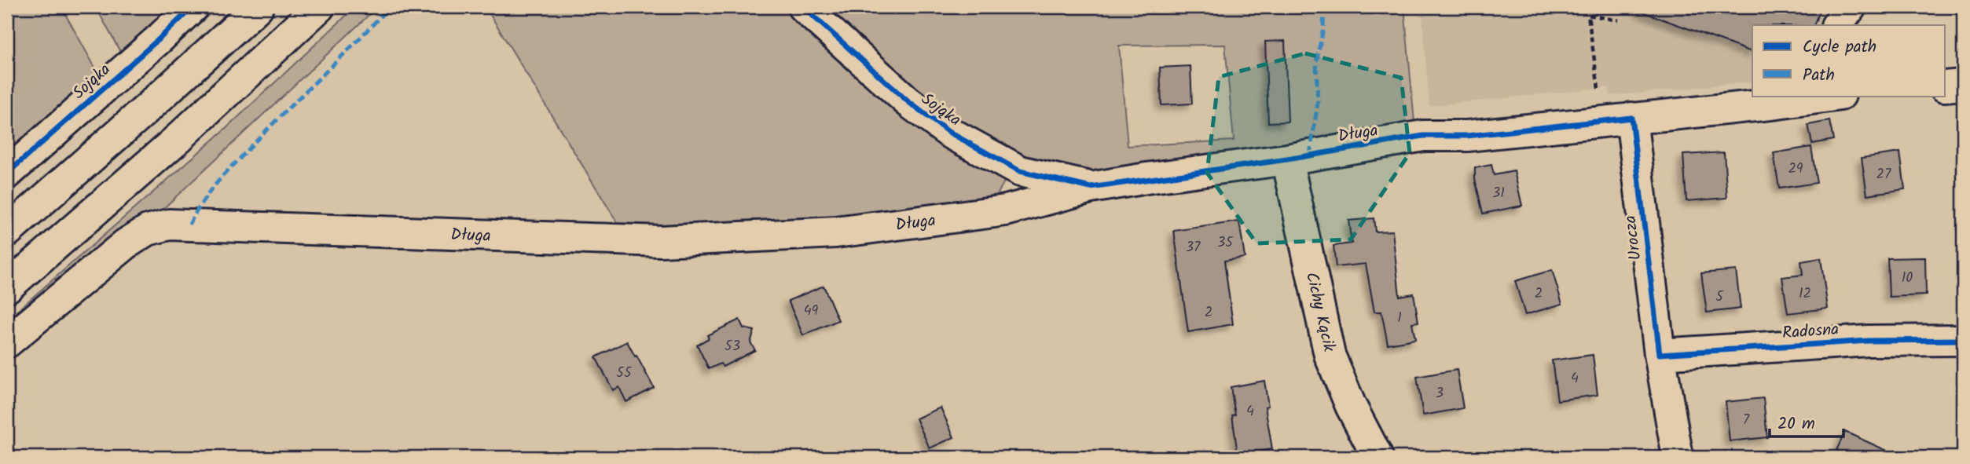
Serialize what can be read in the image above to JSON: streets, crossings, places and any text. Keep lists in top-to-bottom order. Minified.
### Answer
{"streets":{"main road":["Sojąka","Długa","Urocza","Cichy Kącik","Radosna"]},"crossings":[["Sojąka","Długa"],["Długa","Urocza"],["Długa","Cichy Kącik"],["Urocza","Radosna"]],"house_numbers":["29","27","31","35","37","10","2","12","5","49","2","1","53","55","4","3","4","7"],"legend":["Cycle path","Path"],"scale_bar":"20 m"}
